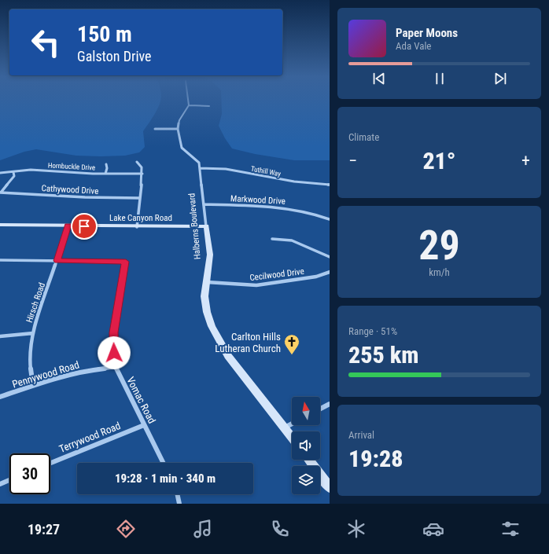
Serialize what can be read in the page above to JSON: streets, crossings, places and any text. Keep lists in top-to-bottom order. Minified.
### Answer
{"streets":{"street":["Hornbuckle Drive","Tuthill Way","Cathywood Drive","Markwood Drive","Lake Canyon Road","Halberns Boulevard","Cecilwood Drive","Hirsch Road","Pennywood Road","Vomac Road","Terrywood Road"]},"crossings":[["Tuthill Way","Halberns Boulevard"],["Markwood Drive","Halberns Boulevard"],["Lake Canyon Road","Halberns Boulevard"],["Lake Canyon Road","Hirsch Road"],["Halberns Boulevard","Cecilwood Drive"],["Hirsch Road","Pennywood Road"],["Hirsch Road","Vomac Road"],["Pennywood Road","Vomac Road"],["Vomac Road","Terrywood Road"]],"places":{"church":["Carlton Hills Lutheran Church"]},"north":"top","page":{"turn":["150 m","Galston Drive"],"song":["Paper Moons","Ada Vale"],"tile":["Climate",["29","km/h"],["Range · 51%","255 km"],["Arrival","19:28"]],"heat":["−","21°","+"],"limit":"30","trip":"19:28 · 1 min · 340 m","tabs":"19:27"}}
